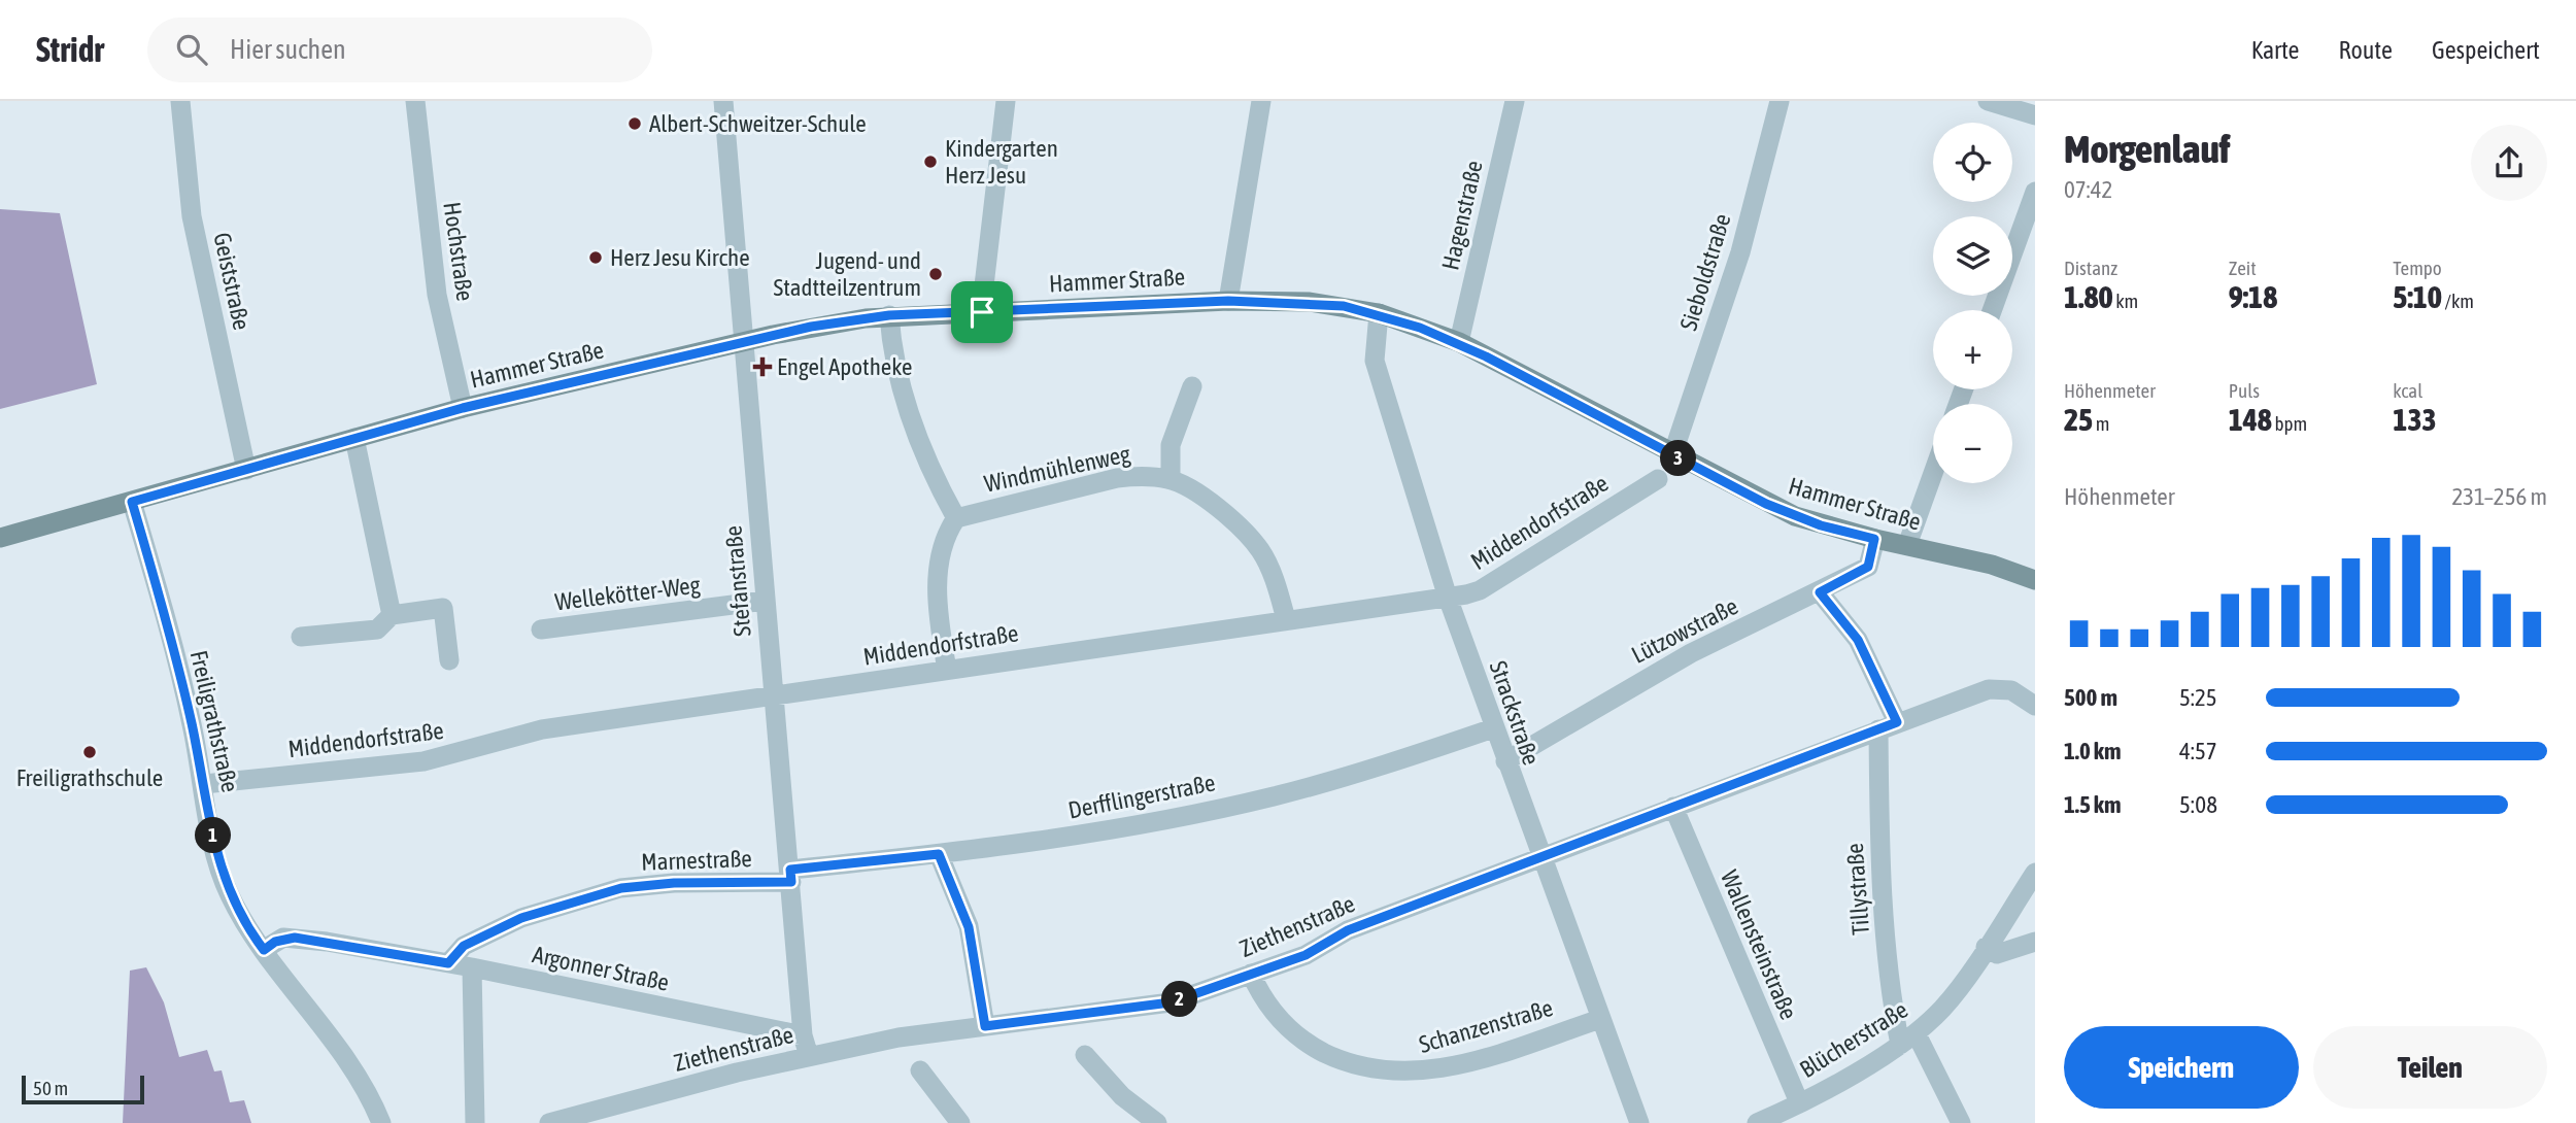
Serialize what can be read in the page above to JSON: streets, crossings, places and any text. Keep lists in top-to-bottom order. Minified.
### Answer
{"streets":{"main road":["Hammer Straße"],"street":["Hagenstraße","Hochstraße","Sieboldstraße","Geiststraße","Windmühlenweg","Middendorfstraße","Stefanstraße","Wellekötter-Weg","Lützowstraße","Strackstraße","Freiligrathstraße","Derfflingerstraße","Marnestraße","Tillystraße","Ziethenstraße","Wallensteinstraße","Argonner Straße","Schanzenstraße","Blücherstraße"]},"crossings":[["Hagenstraße","Hammer Straße"],["Hochstraße","Hammer Straße"],["Sieboldstraße","Hammer Straße"],["Hammer Straße","Geiststraße"],["Hammer Straße","Stefanstraße"],["Hammer Straße","Lützowstraße"],["Hammer Straße","Strackstraße"],["Hammer Straße","Freiligrathstraße"],["Windmühlenweg","Middendorfstraße"],["Middendorfstraße","Stefanstraße"],["Middendorfstraße","Strackstraße"],["Middendorfstraße","Freiligrathstraße"],["Stefanstraße","Wellekötter-Weg"],["Stefanstraße","Derfflingerstraße"],["Stefanstraße","Marnestraße"],["Stefanstraße","Ziethenstraße"],["Stefanstraße","Argonner Straße"],["Lützowstraße","Strackstraße"],["Strackstraße","Derfflingerstraße"],["Strackstraße","Ziethenstraße"],["Strackstraße","Schanzenstraße"],["Freiligrathstraße","Argonner Straße"],["Derfflingerstraße","Marnestraße"],["Marnestraße","Argonner Straße"],["Tillystraße","Ziethenstraße"],["Tillystraße","Blücherstraße"],["Ziethenstraße","Wallensteinstraße"],["Ziethenstraße","Schanzenstraße"],["Wallensteinstraße","Blücherstraße"]],"places":{"other":["Albert-Schweitzer-Schule","Kindergarten Herz Jesu","Herz Jesu Kirche","Jugend- und Stadtteilzentrum","Freiligrathschule"],"health":["Engel Apotheke"]},"scale_bar":"50 m","page":{"header":"Stridr","search":"Hier suchen","nav":["Karte","Route","Gespeichert"],"heading":["Morgenlauf","07:42"],"map_buttons":["+","−"],"stats":[["Distanz","1.80 km"],["Zeit","9:18"],["Tempo","5:10 /km"],["Höhenmeter","25 m"],["Puls","148 bpm"],["kcal","133"]],"pins":["3","1","2"],"chart":["Höhenmeter","231–256 m"],"list":[{"name":"500 m","note":"5:25"},{"name":"1.0 km","note":"4:57"},{"name":"1.5 km","note":"5:08"}],"buttons":["Speichern","Teilen"],"scale":"50 m"}}
